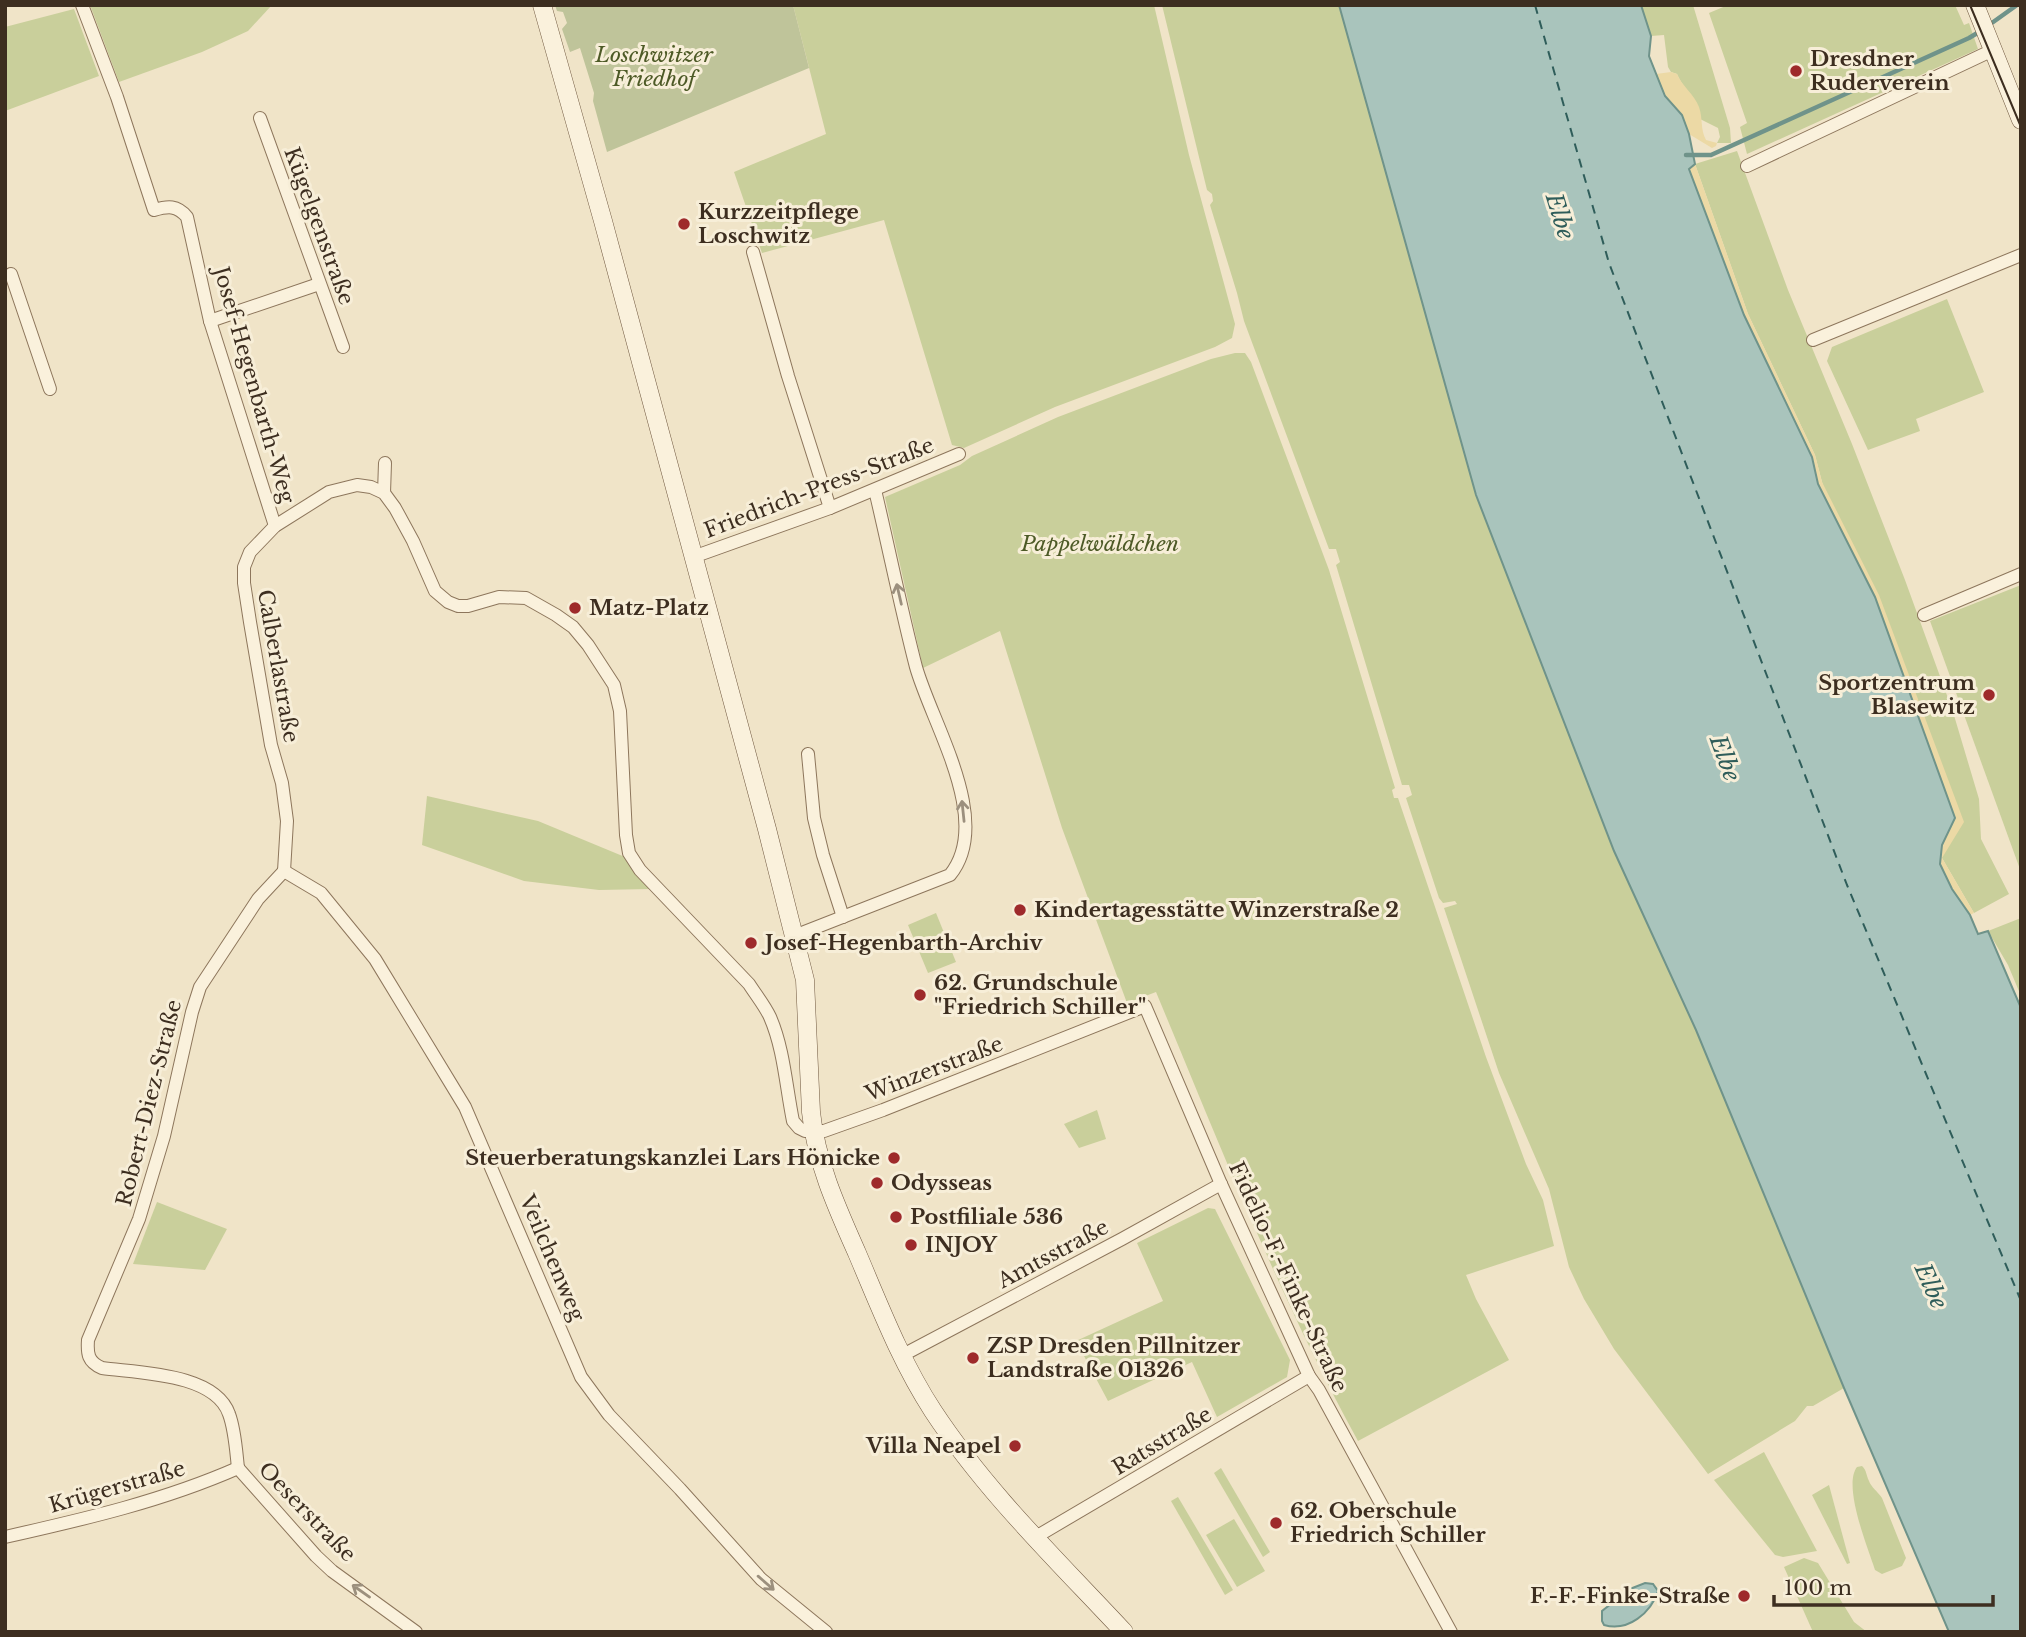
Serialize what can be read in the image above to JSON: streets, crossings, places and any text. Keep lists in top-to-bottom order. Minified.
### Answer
{"streets":{"street":["Kügelgenstraße","Josef-Hegenbarth-Weg","Friedrich-Press-Straße","Calberlastraße","Winzerstraße","Robert-Diez-Straße","Amtsstraße","Veilchenweg","Fidelio-F.-Finke-Straße","Ratsstraße","Krügerstraße","Oeserstraße"]},"crossings":[["Josef-Hegenbarth-Weg","Calberlastraße"],["Calberlastraße","Robert-Diez-Straße"],["Calberlastraße","Veilchenweg"],["Winzerstraße","Fidelio-F.-Finke-Straße"],["Robert-Diez-Straße","Veilchenweg"],["Robert-Diez-Straße","Krügerstraße"],["Robert-Diez-Straße","Oeserstraße"],["Amtsstraße","Fidelio-F.-Finke-Straße"],["Fidelio-F.-Finke-Straße","Ratsstraße"],["Krügerstraße","Oeserstraße"]],"one_way":["Veilchenweg","Oeserstraße"],"water":["Elbe"],"parks":["Loschwitzer Friedhof","Pappelwäldchen"],"places":["Dresdner Ruderverein","Kurzzeitpflege Loschwitz","Matz-Platz","Sportzentrum Blasewitz","Kindertagesstätte Winzerstraße 2","Josef-Hegenbarth-Archiv","62. Grundschule \"Friedrich Schiller\"","Steuerberatungskanzlei Lars Hönicke","Odysseas","Postfiliale 536","INJOY","ZSP Dresden Pillnitzer Landstraße 01326","Villa Neapel","62. Oberschule Friedrich Schiller","F.-F.-Finke-Straße"],"scale_bar":"100 m"}
